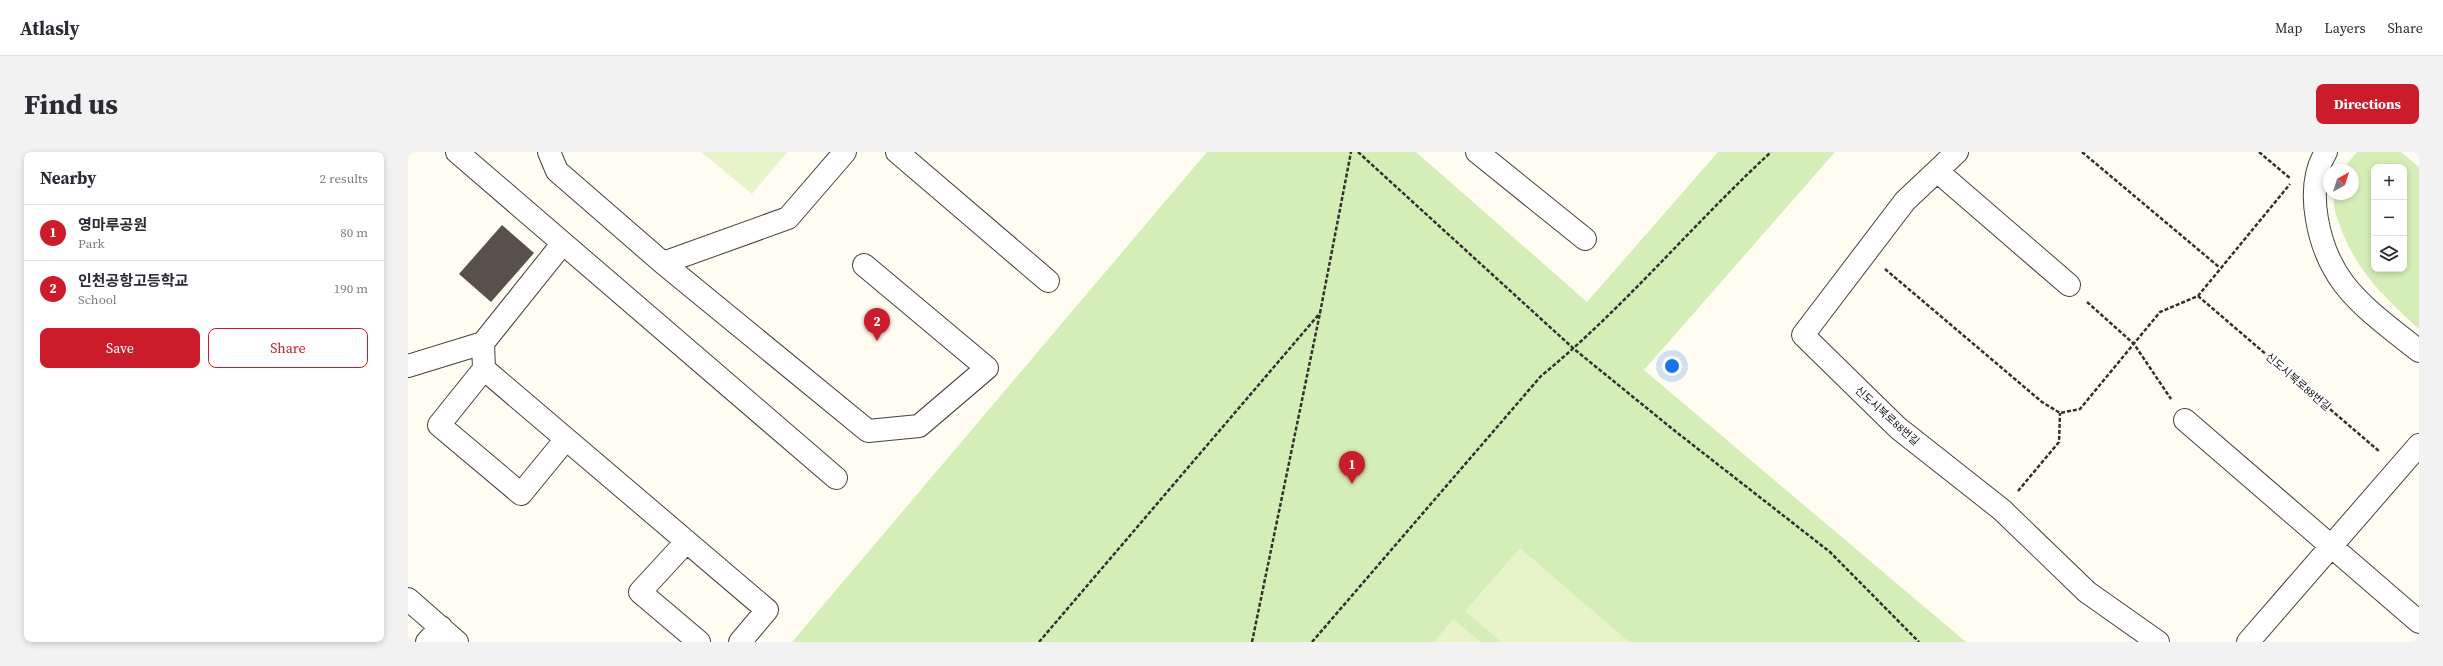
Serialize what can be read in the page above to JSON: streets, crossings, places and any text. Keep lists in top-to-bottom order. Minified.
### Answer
{"streets":{"street":["신도시북로88번길"]},"north":"top right","page":{"header":"Atlasly","nav":["Map","Layers","Share"],"buttons":["Directions",["Save","Share"]],"title":"Find us","heading":["Nearby","2 results"],"map_buttons":["+","−"],"list":[{"mark":"1","name":"영마루공원","note":"Park","value":"80 m"},{"mark":"2","name":"인천공항고등학교","note":"School","value":"190 m"}],"pins":["2","1"]}}
